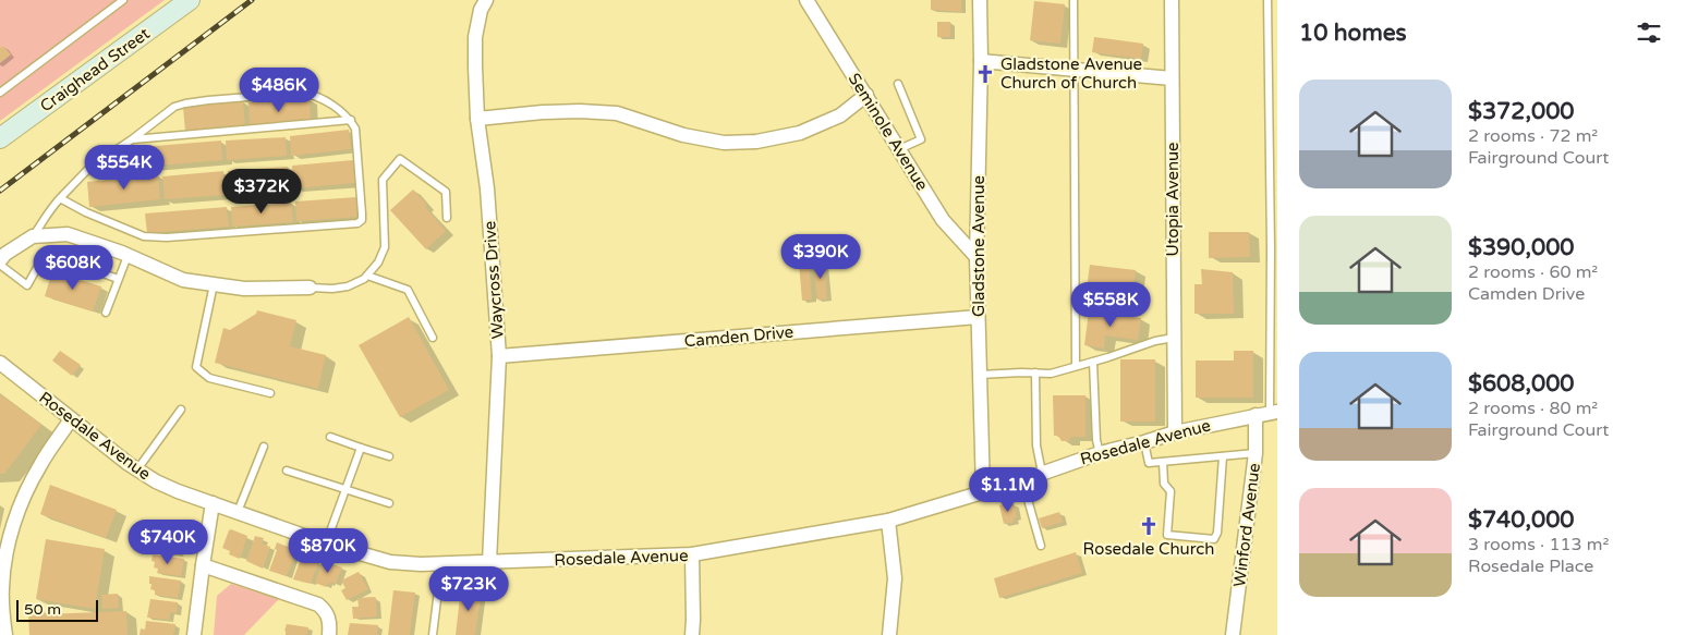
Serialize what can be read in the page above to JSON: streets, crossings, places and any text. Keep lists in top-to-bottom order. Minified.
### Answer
{"streets":{"street":["Craighead Street","Seminole Avenue","Utopia Avenue","Gladstone Avenue","Waycross Drive","Camden Drive","Rosedale Avenue","Winford Avenue"]},"crossings":[["Seminole Avenue","Gladstone Avenue"],["Utopia Avenue","Rosedale Avenue"],["Gladstone Avenue","Camden Drive"],["Gladstone Avenue","Rosedale Avenue"],["Waycross Drive","Camden Drive"],["Waycross Drive","Rosedale Avenue"],["Rosedale Avenue","Winford Avenue"]],"places":{"church":["Gladstone Avenue Church of Church","Rosedale Church"]},"scale_bar":"50 m","page":{"heading":"10 homes","list":[{"name":"$372,000","note":"2 rooms · 72 m² · Fairground Court"},{"name":"$390,000","note":"2 rooms · 60 m² · Camden Drive"},{"name":"$608,000","note":"2 rooms · 80 m² · Fairground Court"},{"name":"$740,000","note":"3 rooms · 113 m² · Rosedale Place"}],"price":["$486K","$554K","$372K","$390K","$608K","$558K","$1.1M","$740K","$870K","$723K"],"scale":"50 m"}}
